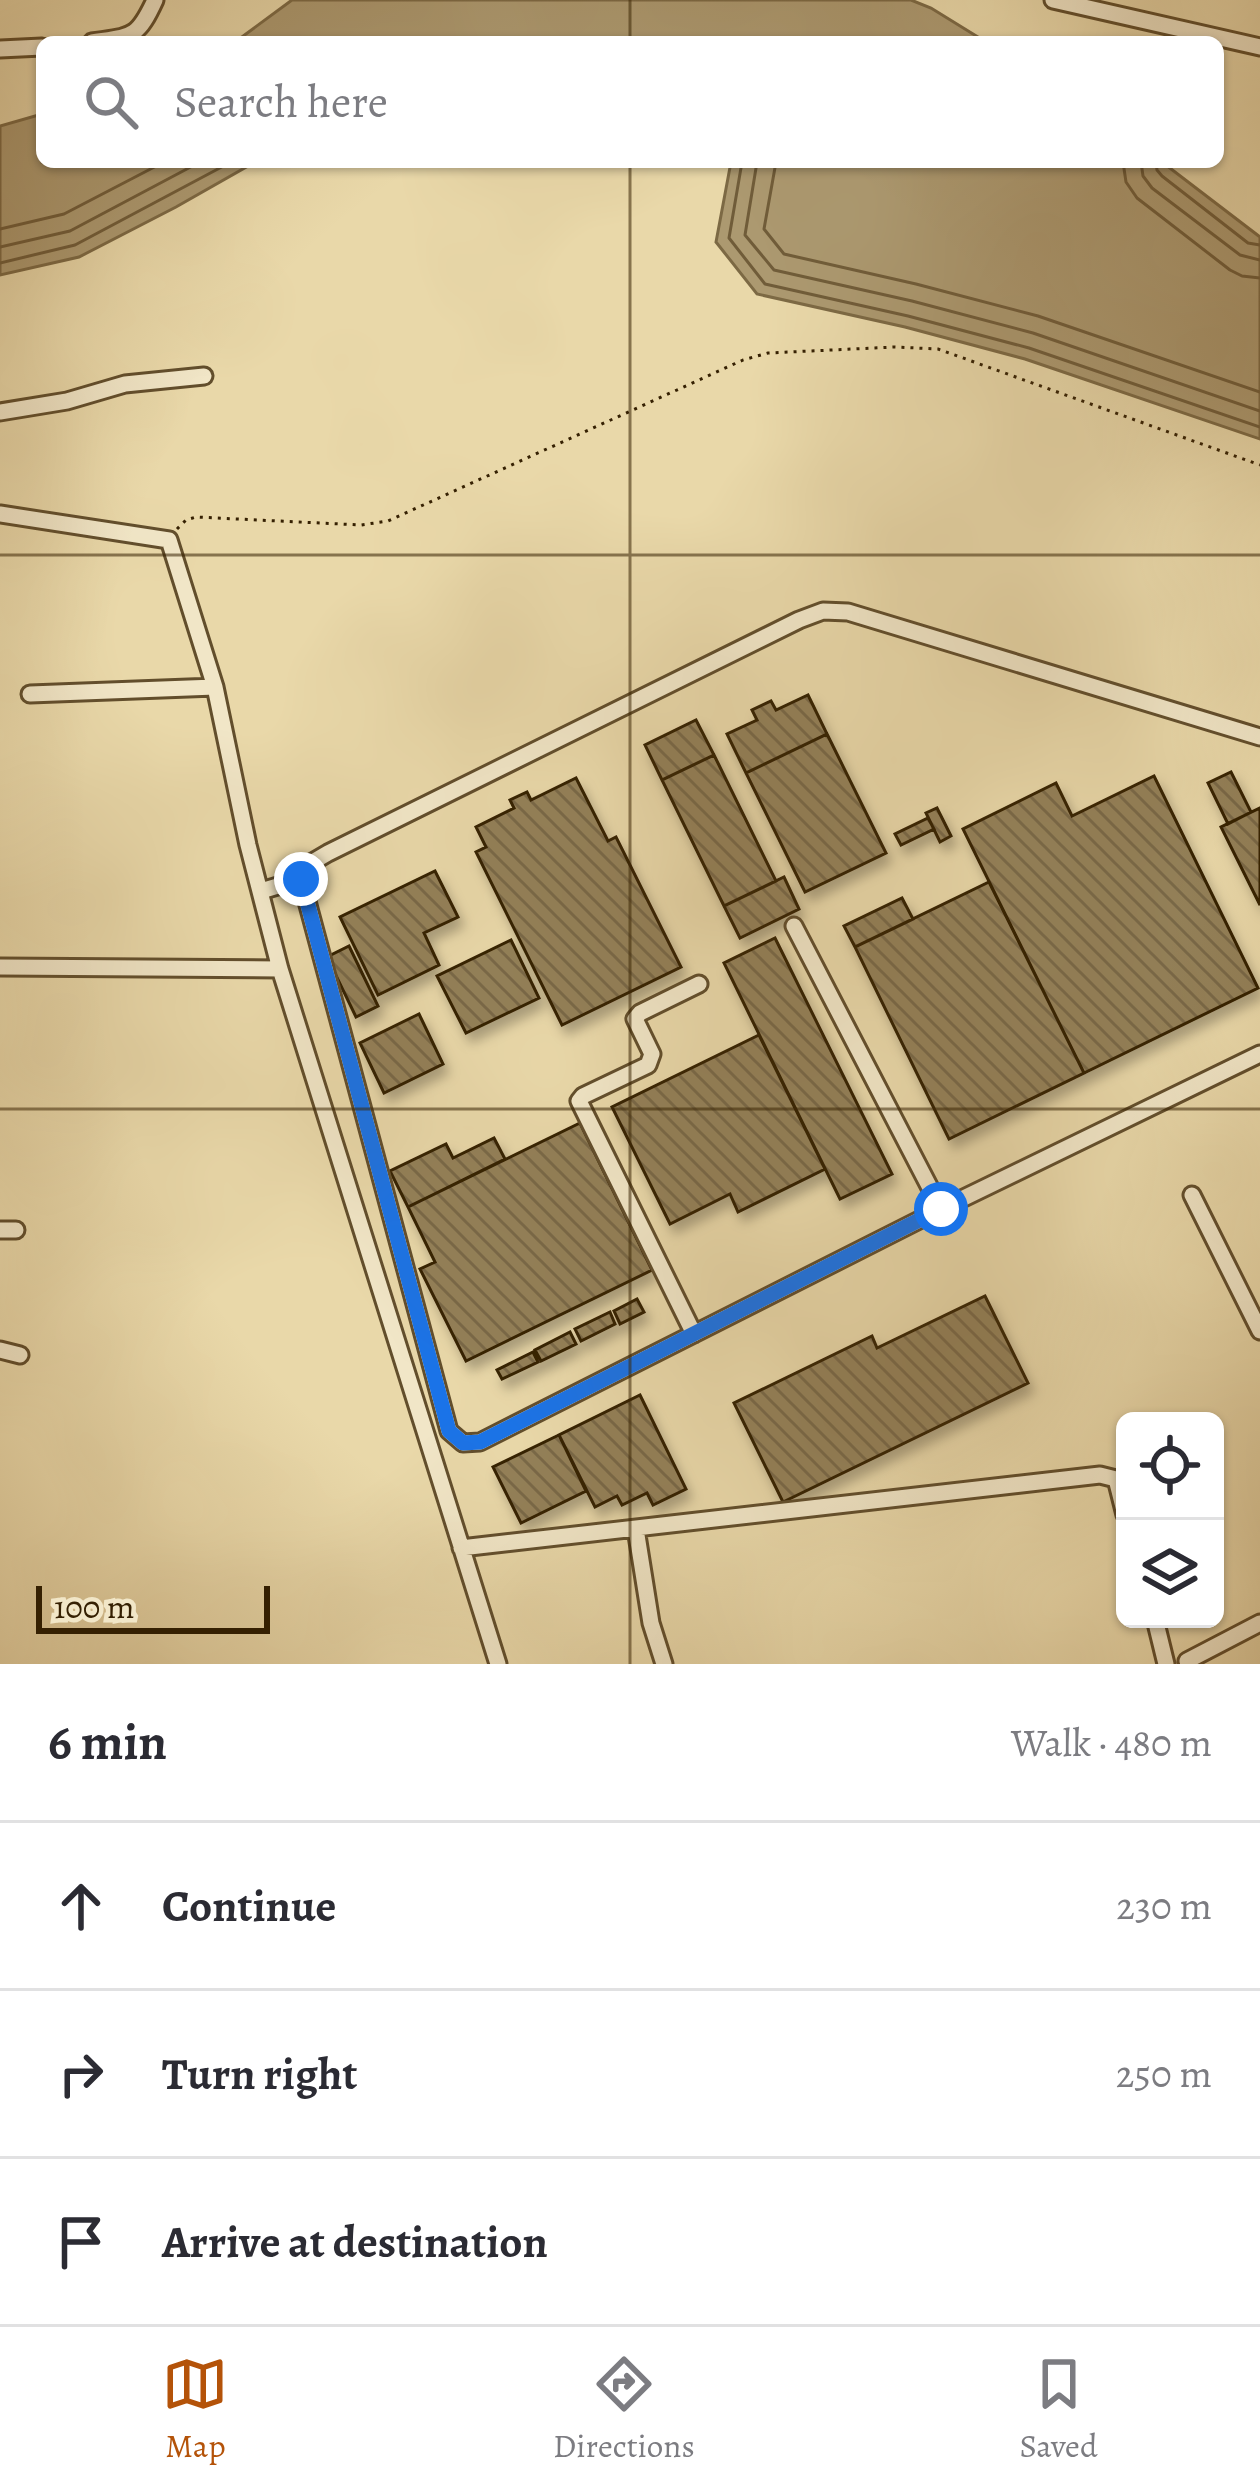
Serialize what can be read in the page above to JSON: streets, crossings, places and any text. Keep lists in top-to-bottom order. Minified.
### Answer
{"scale_bar":"100 m","page":{"search":"Search here","scale":"100 m","heading":["6 min","Walk · 480 m"],"list":[["Continue","230 m"],["Turn right","250 m"],"Arrive at destination"],"nav":["Map","Directions","Saved"]}}
